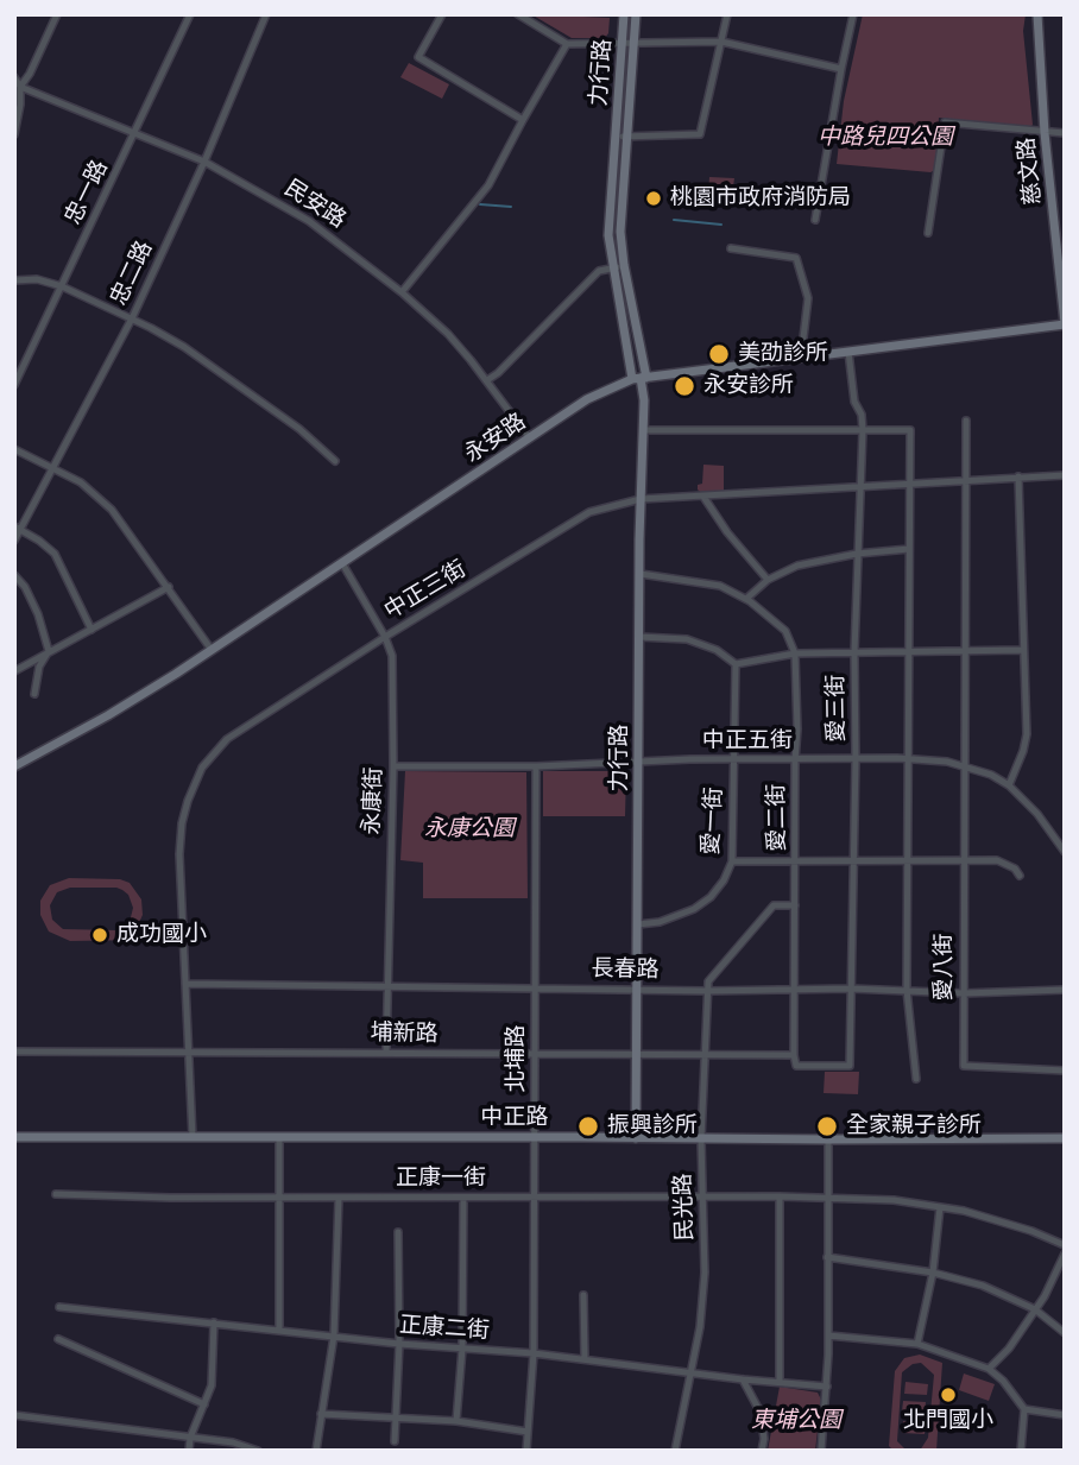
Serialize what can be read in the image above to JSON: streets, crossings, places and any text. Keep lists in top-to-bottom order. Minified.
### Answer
{"streets":{"street":["力行路","慈文路","忠一路","民安路","忠二路","永安路","中正三街","愛三街","中正五街","永康街","愛二街","愛一街","愛八街","長春路","埔新路","北埔路","中正路","正康一街","民光路","正康二街"]},"crossings":[["力行路","永安路"],["力行路","中正三街"],["力行路","中正五街"],["力行路","愛一街"],["力行路","長春路"],["力行路","埔新路"],["力行路","中正路"],["慈文路","永安路"],["忠一路","民安路"],["民安路","忠二路"],["民安路","永安路"],["永安路","愛三街"],["永安路","永康街"],["中正三街","愛三街"],["中正三街","永康街"],["中正三街","愛八街"],["中正三街","長春路"],["中正三街","埔新路"],["中正三街","中正路"],["愛三街","中正五街"],["愛三街","愛二街"],["愛三街","長春路"],["中正五街","永康街"],["中正五街","愛二街"],["中正五街","愛一街"],["中正五街","愛八街"],["中正五街","北埔路"],["永康街","長春路"],["永康街","埔新路"],["愛二街","長春路"],["愛二街","埔新路"],["愛八街","長春路"],["長春路","北埔路"],["長春路","民光路"],["埔新路","北埔路"],["埔新路","民光路"],["北埔路","中正路"],["北埔路","正康一街"],["北埔路","正康二街"],["中正路","民光路"],["正康一街","民光路"],["民光路","正康二街"]],"parks":["中路兒四公園","永康公園","東埔公園"],"places":["桃園市政府消防局","美劭診所","永安診所","成功國小","振興診所","全家親子診所","北門國小"]}
